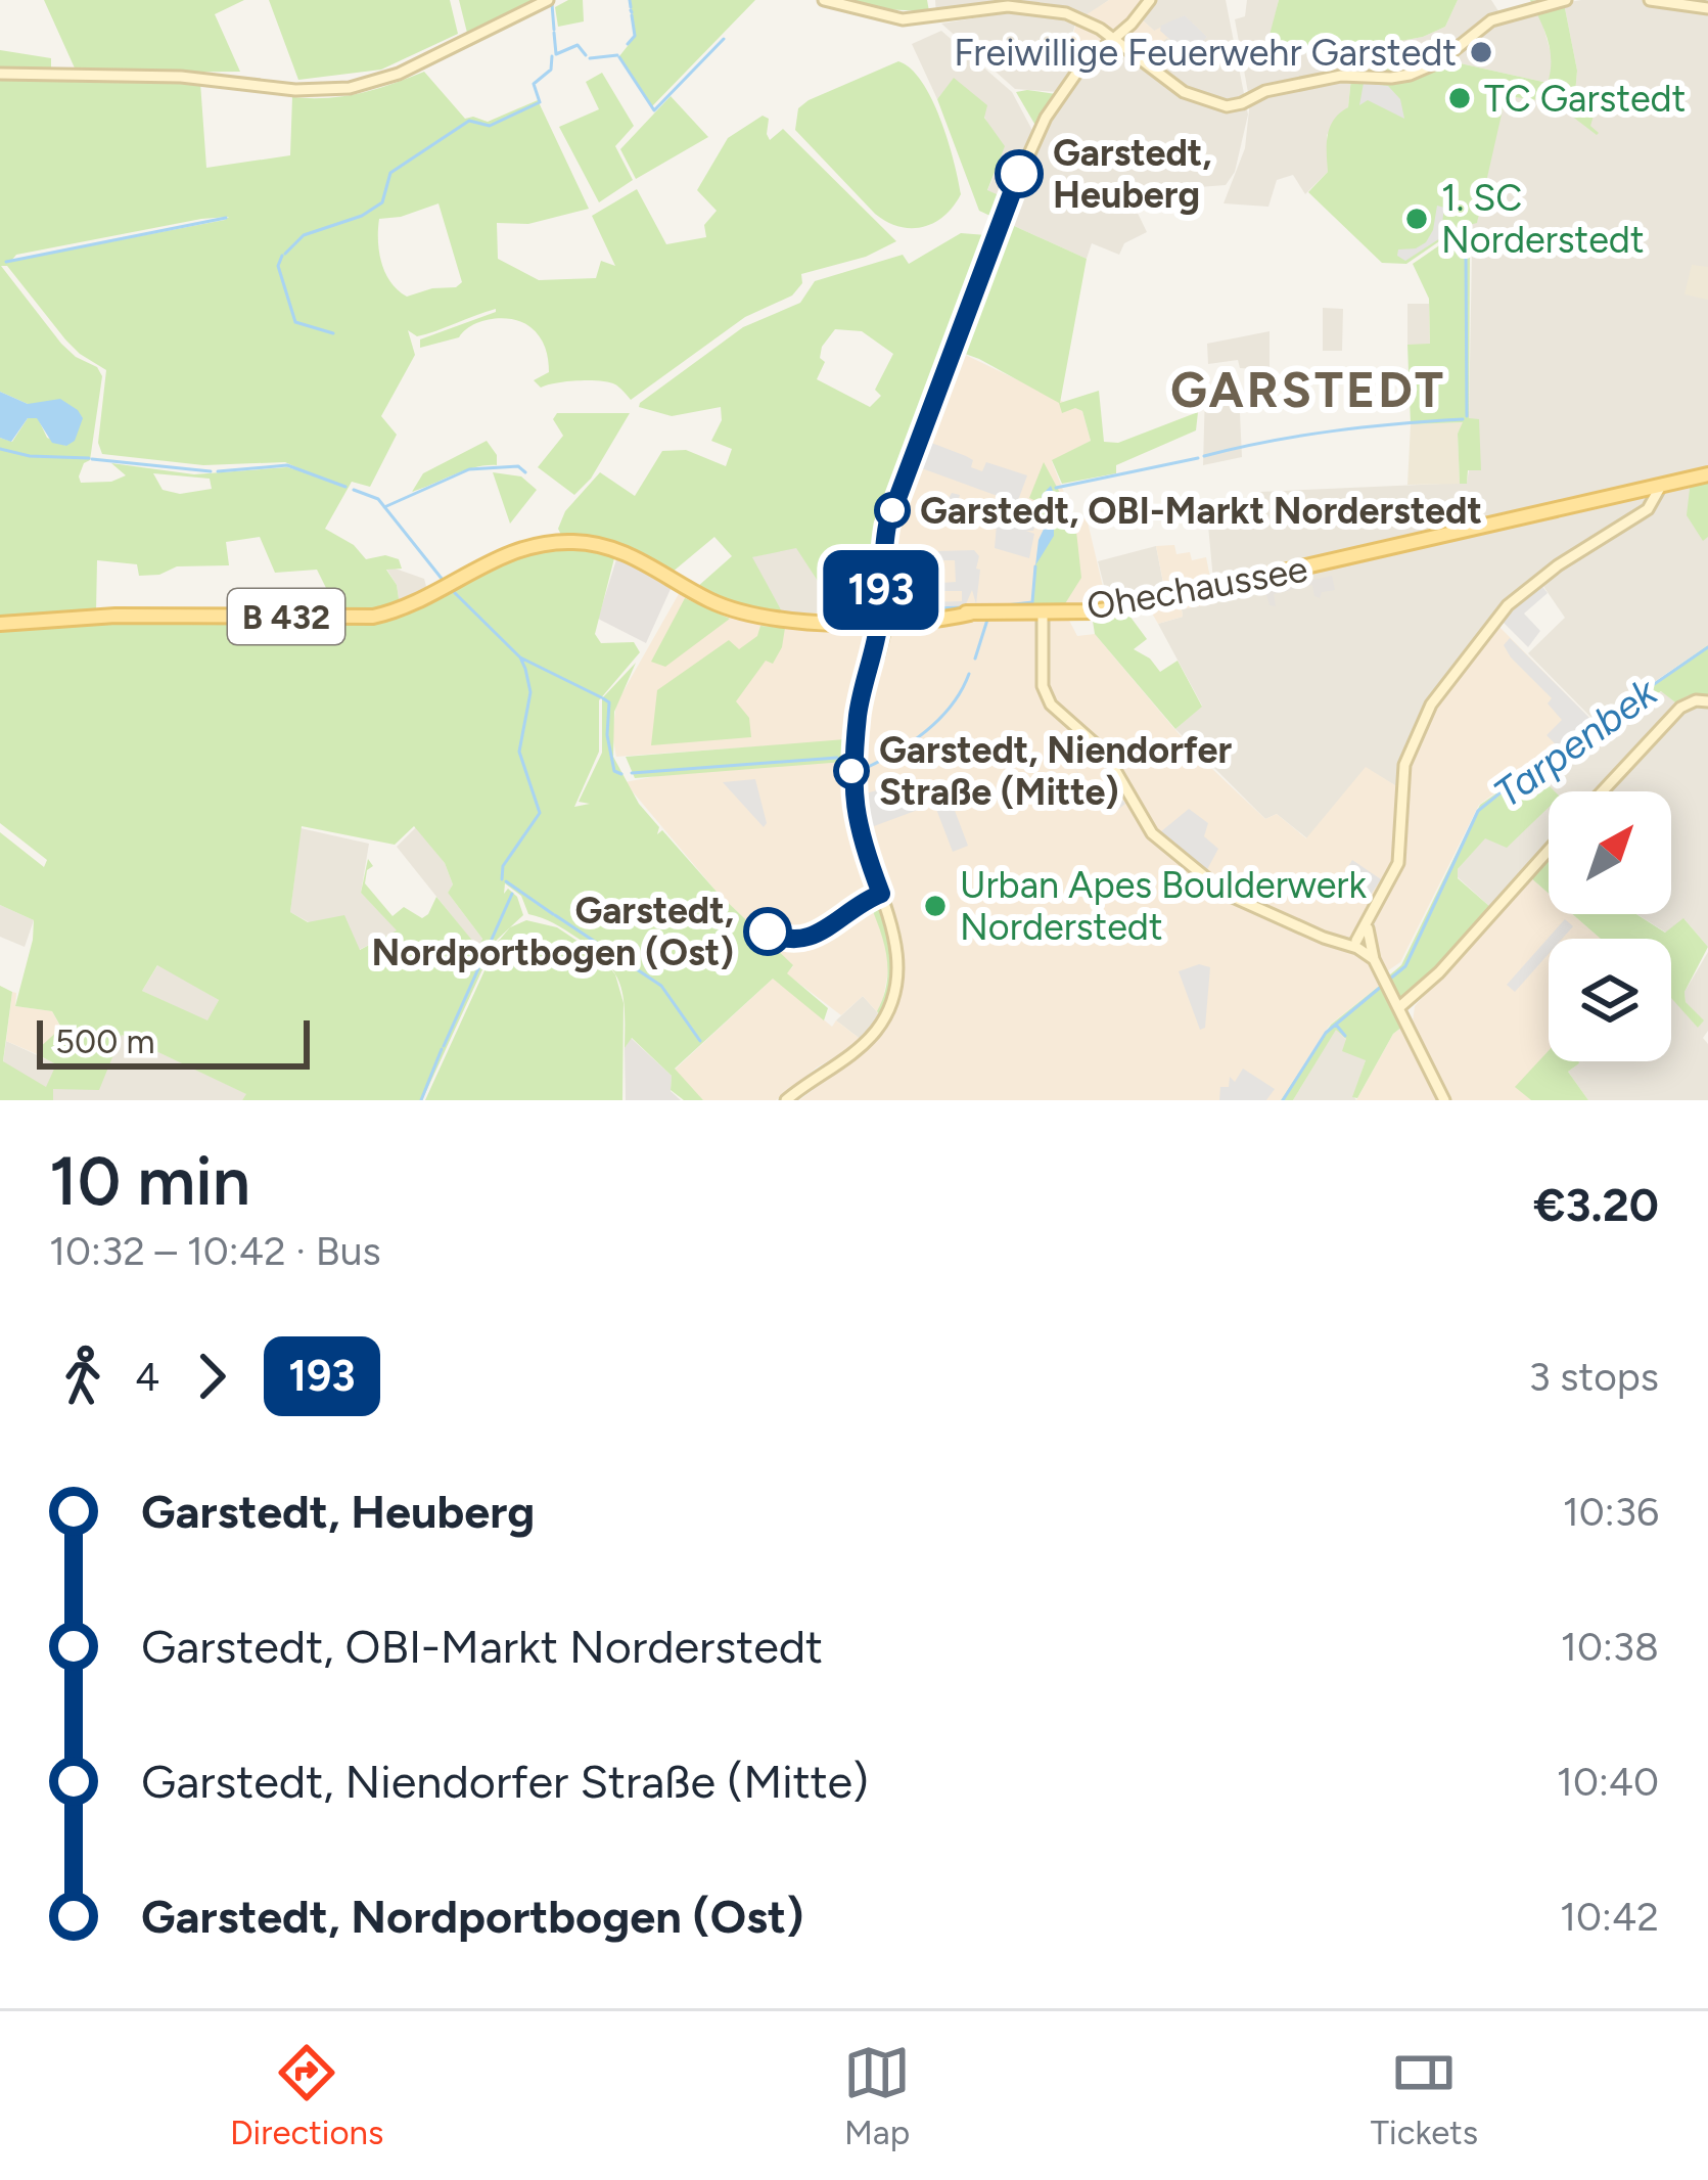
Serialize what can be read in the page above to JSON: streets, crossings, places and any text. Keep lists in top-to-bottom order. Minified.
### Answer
{"streets":{"main road":["Ohechaussee","B 432"]},"districts":["GARSTEDT"],"water":["Tarpenbek"],"places":["Freiwillige Feuerwehr Garstedt","TC Garstedt","Garstedt, Heuberg","1. SC Norderstedt","Garstedt, OBI-Markt Norderstedt","Garstedt, Niendorfer Straße (Mitte)","Urban Apes Boulderwerk Norderstedt","Garstedt, Nordportbogen (Ost)"],"lines":["bus line 193"],"scale_bar":"500 m","north":"top right","page":{"on_map":"193","scale":"500 m","heading":["10 min","10:32 – 10:42 · Bus","€3.20"],"legs":["4","193","3 stops"],"list":[{"name":"Garstedt, Heuberg","value":"10:36"},{"name":"Garstedt, OBI-Markt Norderstedt","value":"10:38"},{"name":"Garstedt, Niendorfer Straße (Mitte)","value":"10:40"},{"name":"Garstedt, Nordportbogen (Ost)","value":"10:42"}],"tabs":["Directions","Map","Tickets"]}}
